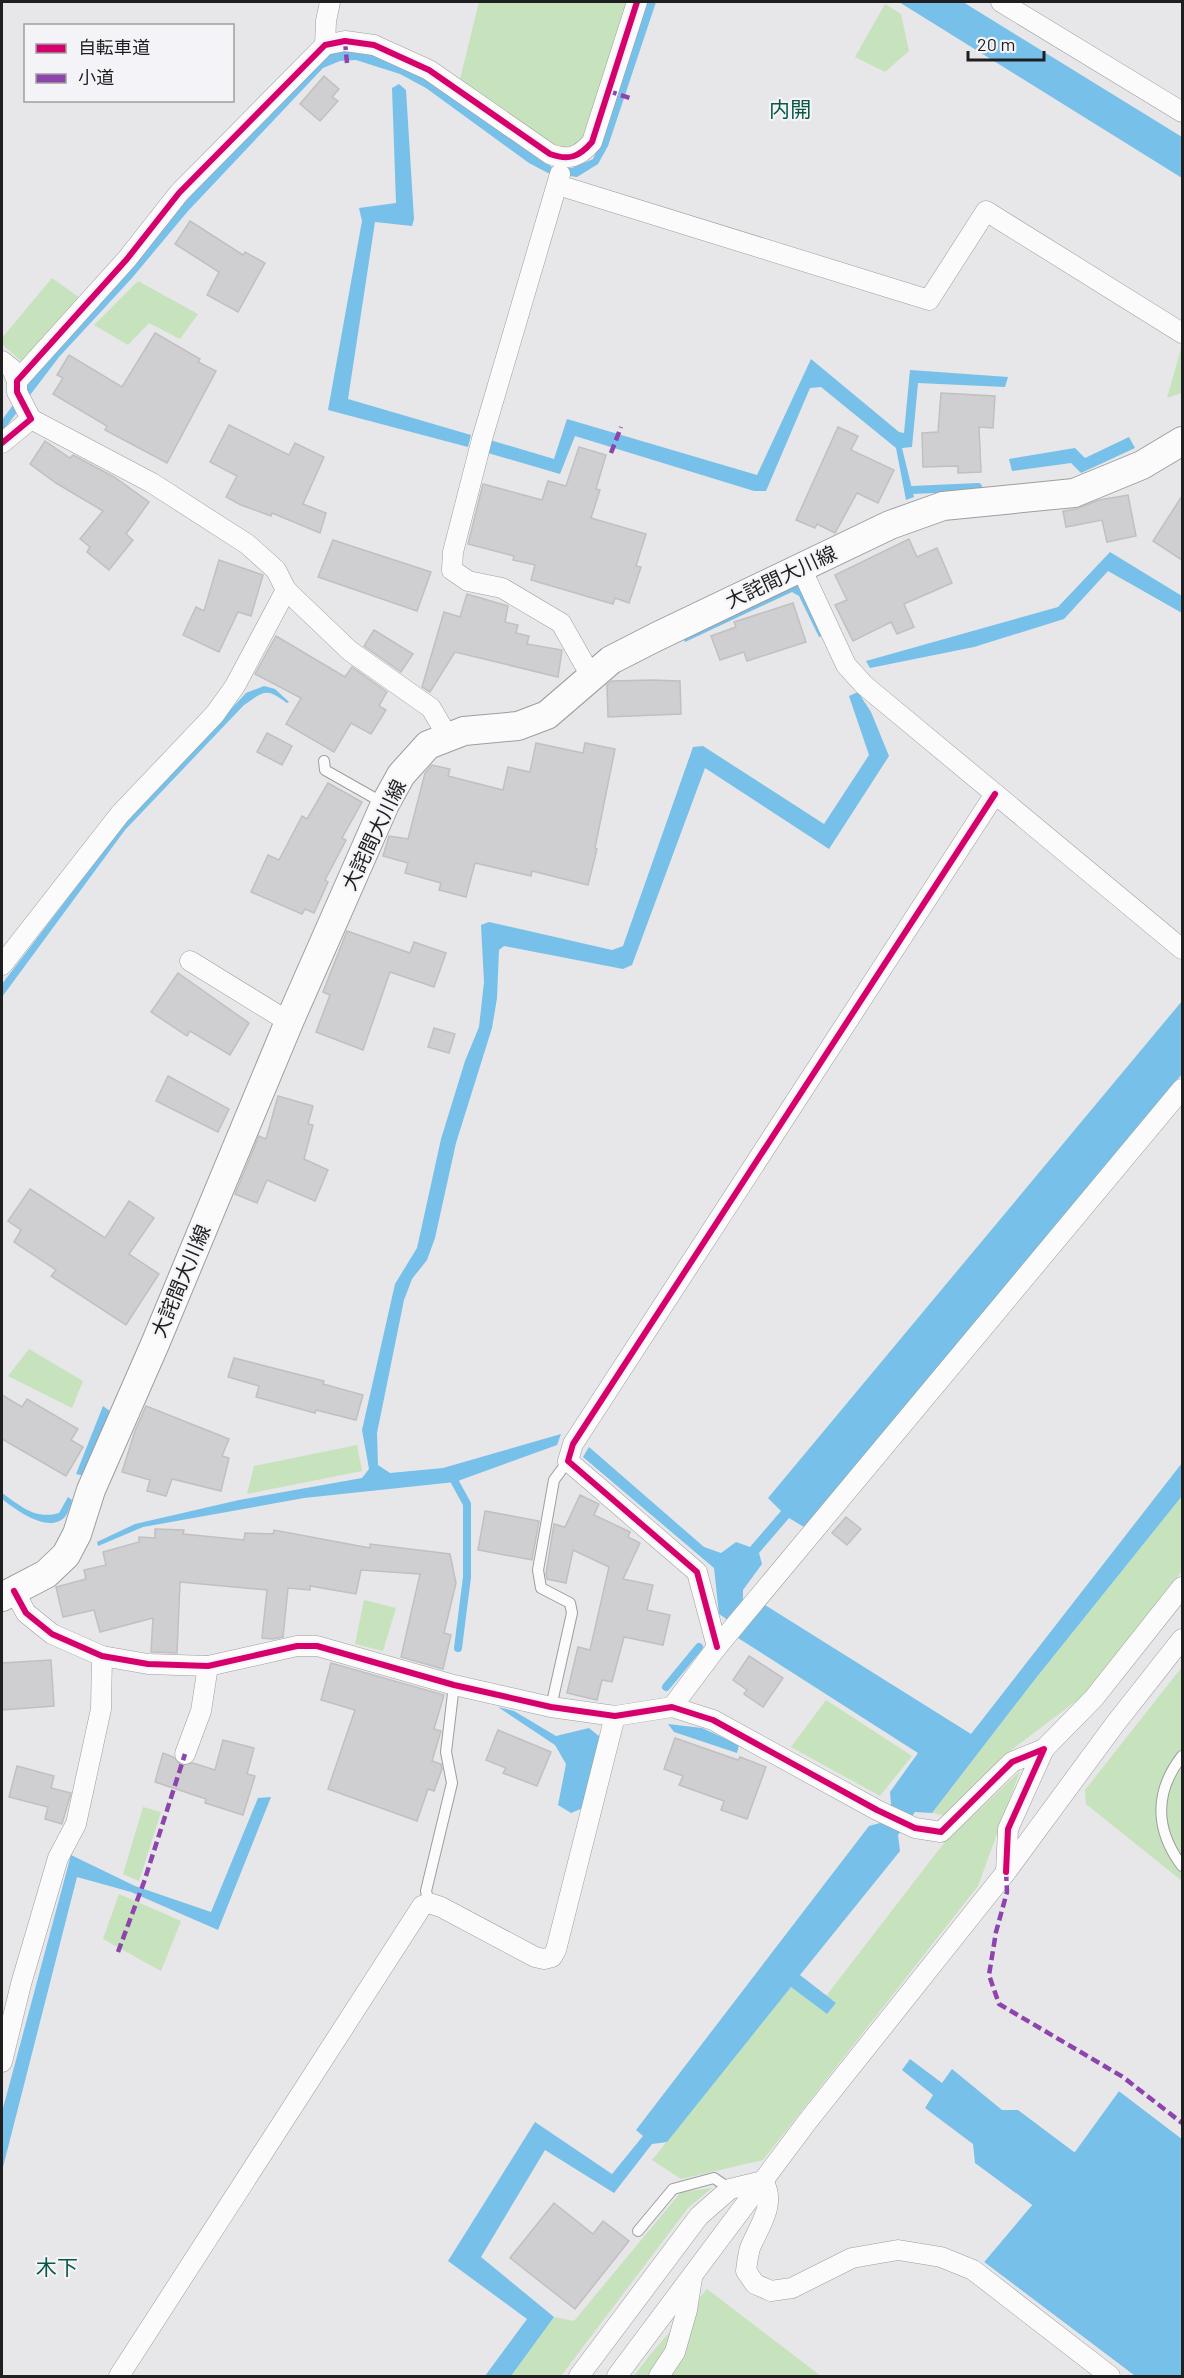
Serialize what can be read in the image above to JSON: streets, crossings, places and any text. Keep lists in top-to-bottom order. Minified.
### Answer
{"streets":{"main road":["大詫間大川線"]},"districts":["内開","木下"],"legend":["自転車道","小道"],"scale_bar":"20 m"}
